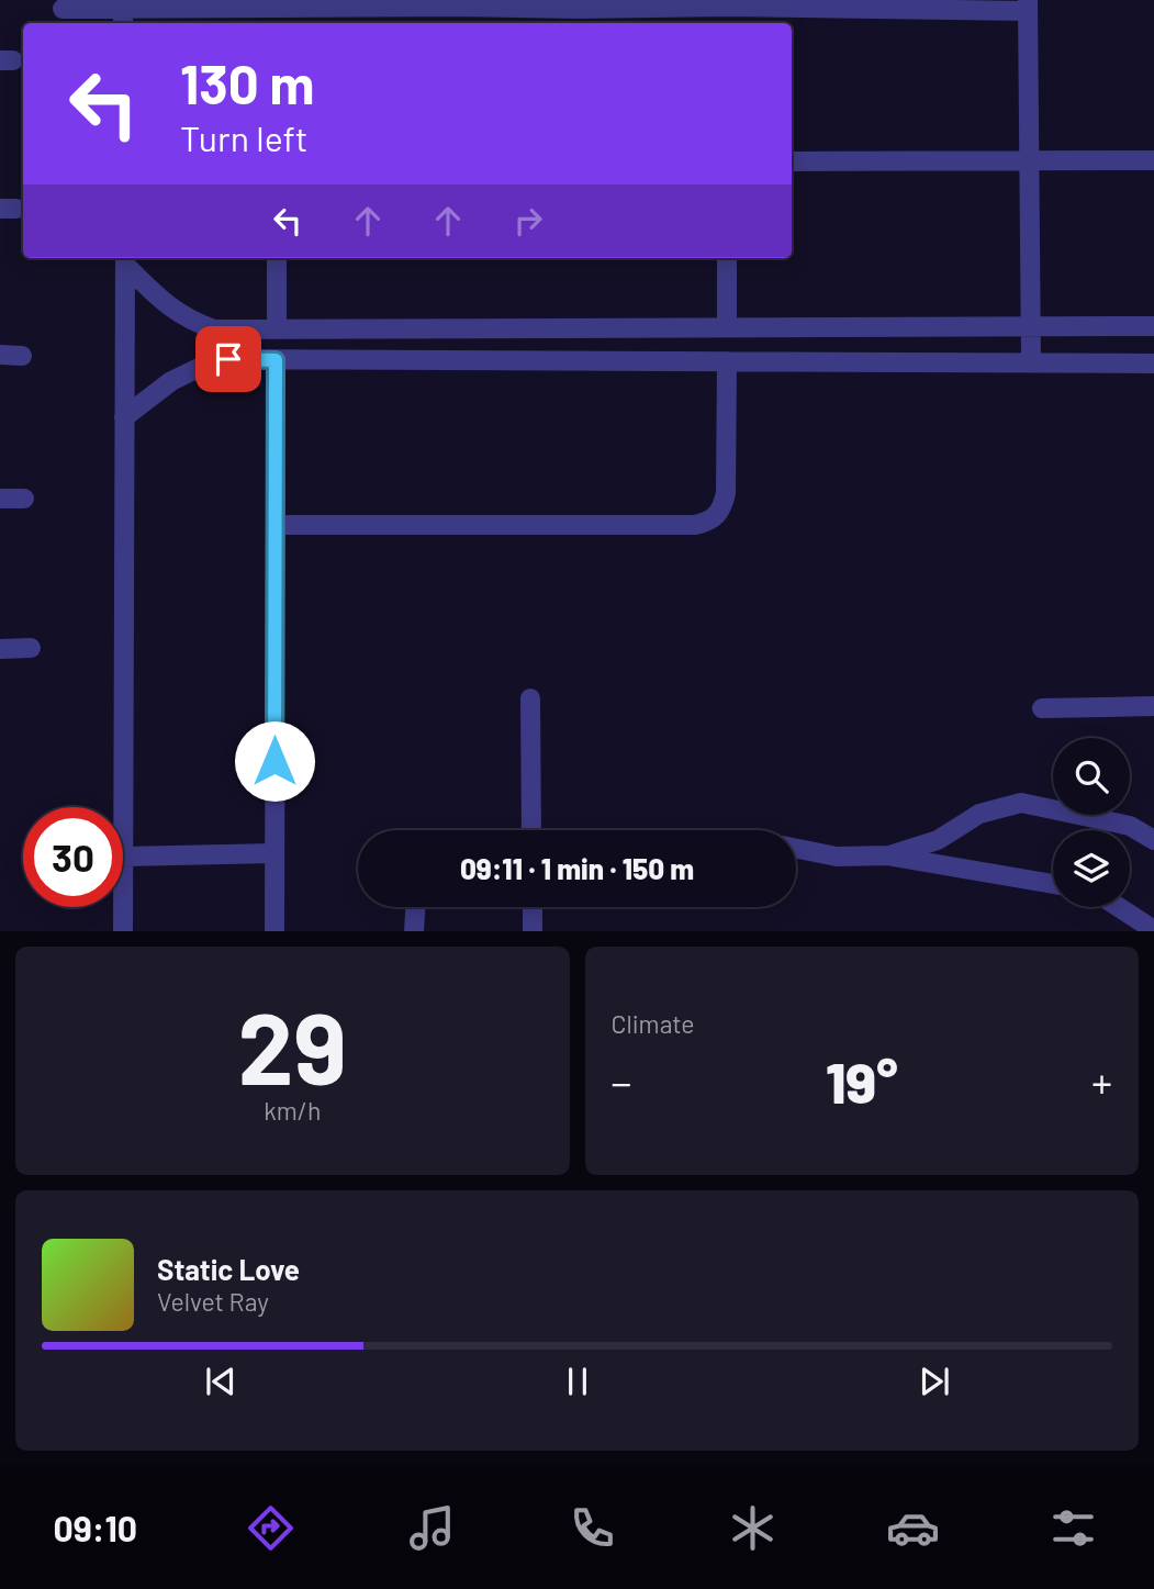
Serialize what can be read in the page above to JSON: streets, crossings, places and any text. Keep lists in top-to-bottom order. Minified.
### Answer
{"page":{"turn":["130 m","Turn left"],"limit":"30","trip":"09:11 · 1 min · 150 m","tile":[["29","km/h"],"Climate"],"heat":["−","19°","+"],"song":["Static Love","Velvet Ray"],"tabs":"09:10"}}
